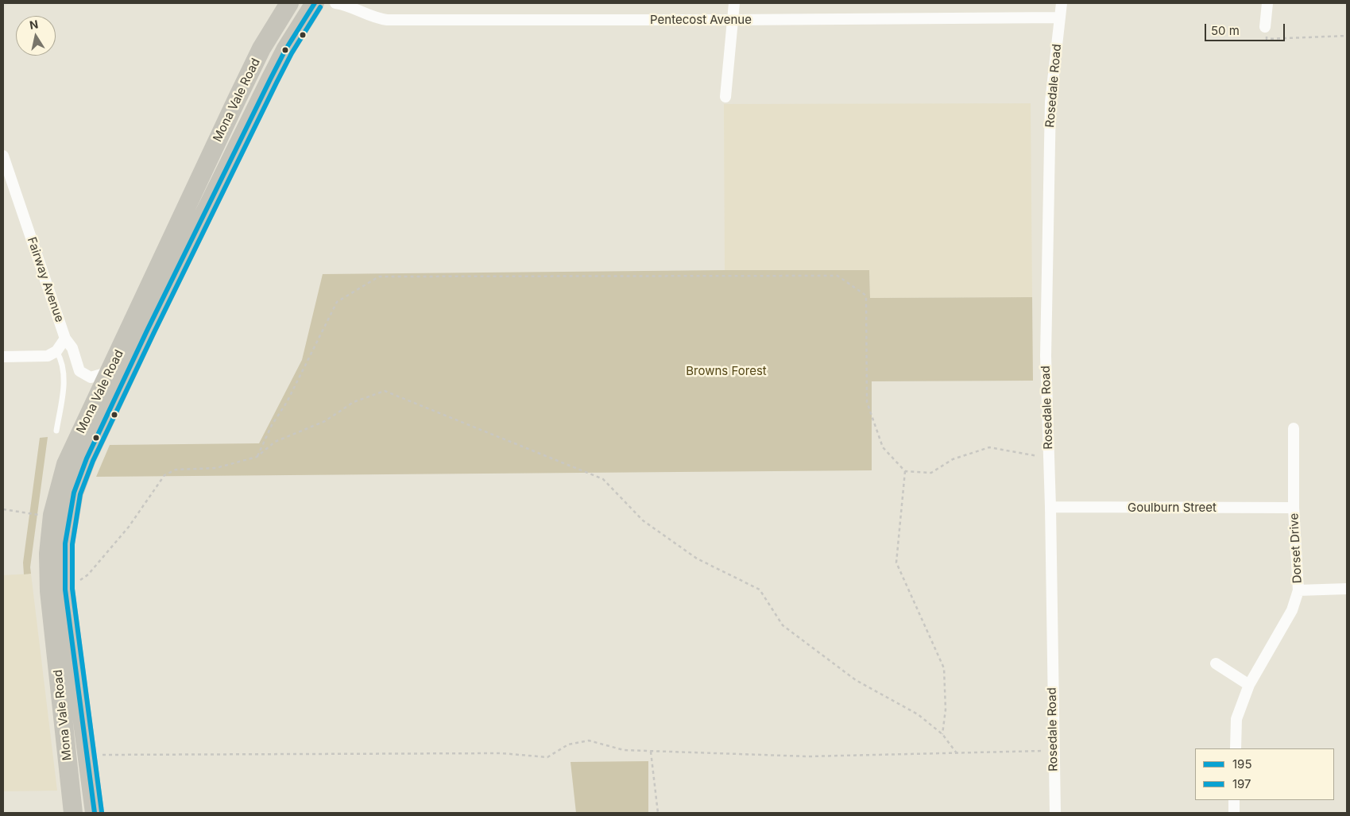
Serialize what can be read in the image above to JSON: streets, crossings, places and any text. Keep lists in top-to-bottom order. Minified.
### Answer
{"streets":{"highway":["Mona Vale Road"],"street":["Pentecost Avenue","Rosedale Road","Fairway Avenue","Goulburn Street","Dorset Drive"]},"crossings":[["Pentecost Avenue","Rosedale Road"],["Rosedale Road","Goulburn Street"],["Mona Vale Road","Fairway Avenue"],["Goulburn Street","Dorset Drive"]],"parks":["Browns Forest"],"lines":["transit line 195","transit line 197"],"legend":["195","197"],"scale_bar":"50 m","north":"top"}
